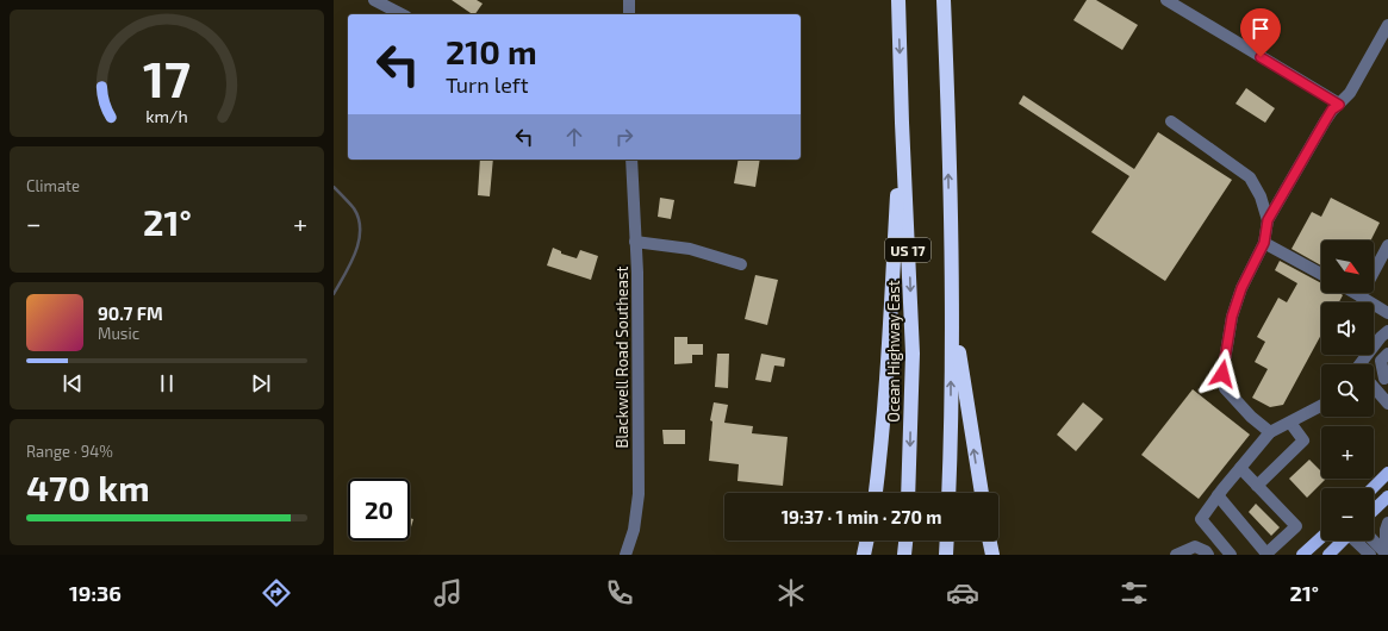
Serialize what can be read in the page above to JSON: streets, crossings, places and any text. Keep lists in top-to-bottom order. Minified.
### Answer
{"streets":{"highway":["US 17","Ocean Highway East"],"street":["Blackwell Road Southeast"]},"north":"bottom right","page":{"turn":["210 m","Turn left"],"tile":["Climate",["Range · 94%","470 km"]],"heat":["−","21°","+"],"map_buttons":["+","−"],"song":["90.7 FM","Music"],"limit":"20","trip":"19:37 · 1 min · 270 m","tabs":["19:36","21°"],"gauge":["17","km/h"]}}
